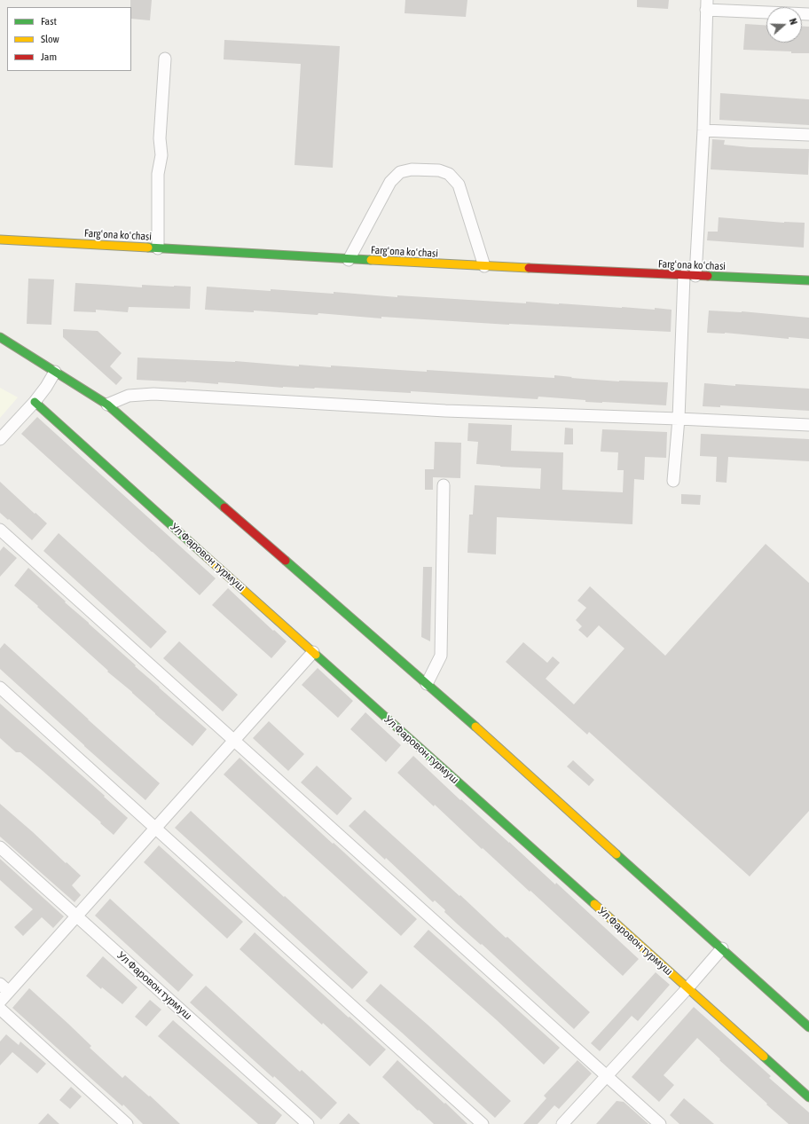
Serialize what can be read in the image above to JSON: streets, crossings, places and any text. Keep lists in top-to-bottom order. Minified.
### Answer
{"streets":{"street":["Fargʻona koʻchasi","Ул Фаровон турмуш"]},"legend":["Fast","Slow","Jam"],"north":"right"}
